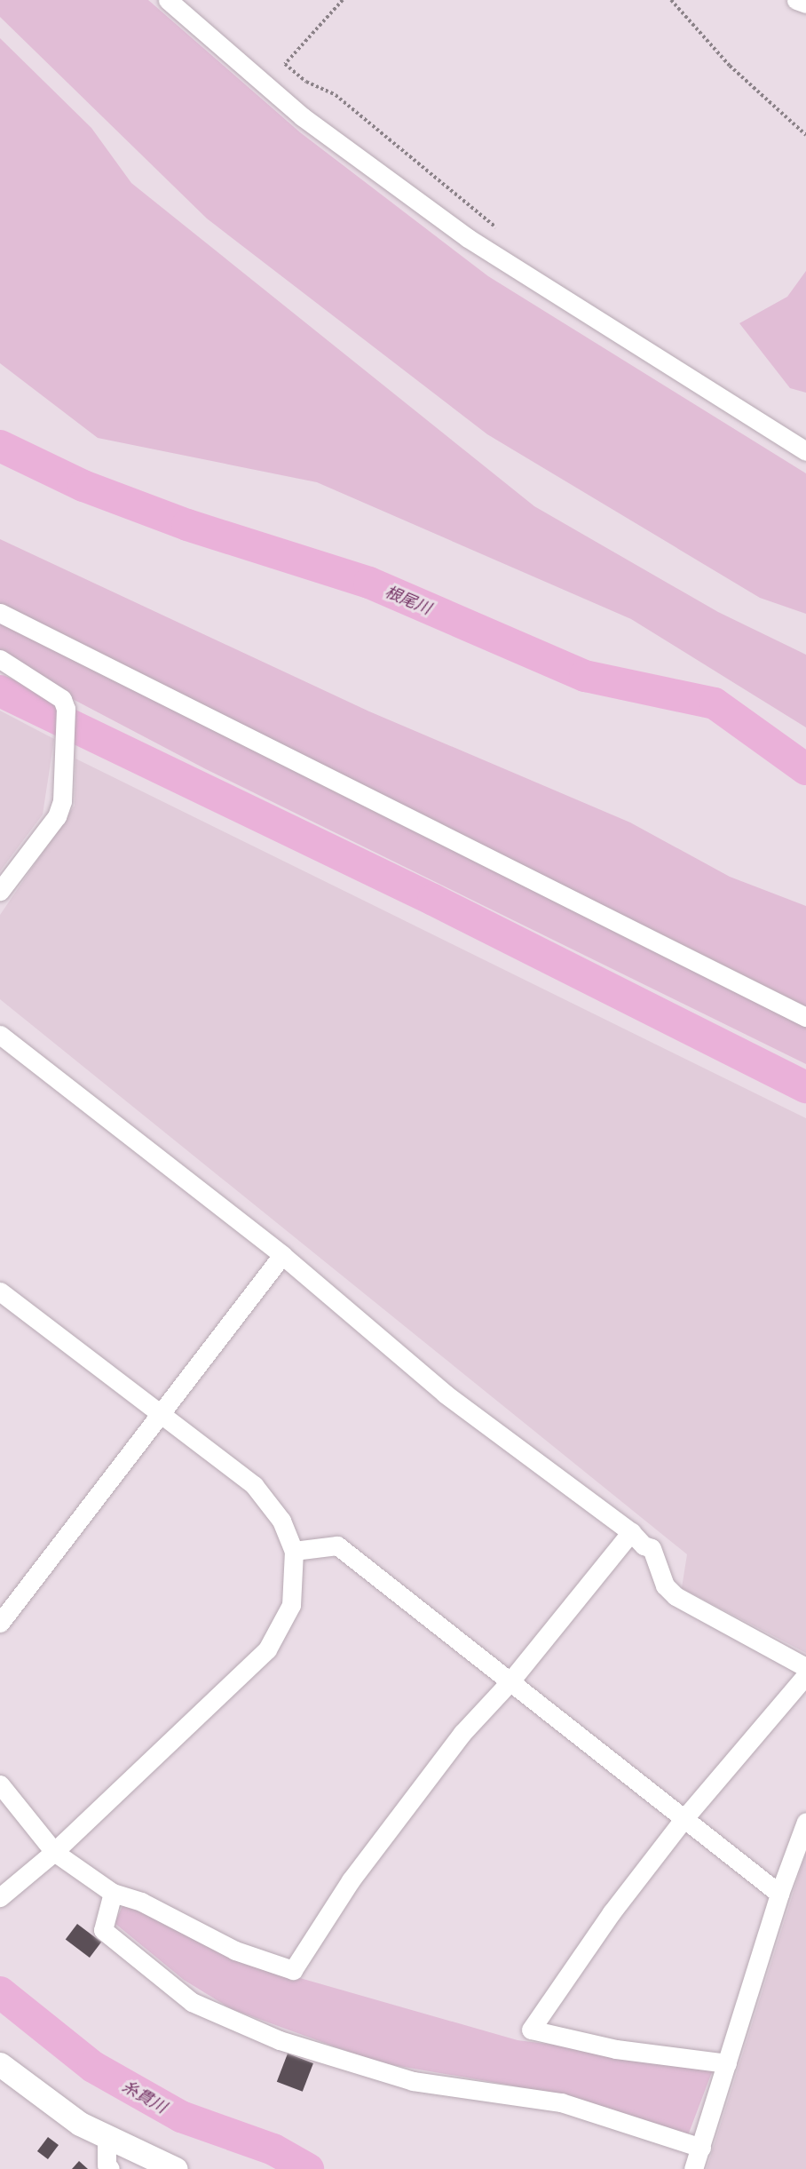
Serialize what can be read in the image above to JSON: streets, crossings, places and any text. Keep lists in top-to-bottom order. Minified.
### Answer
{"water":["根尾川","糸貫川"]}
